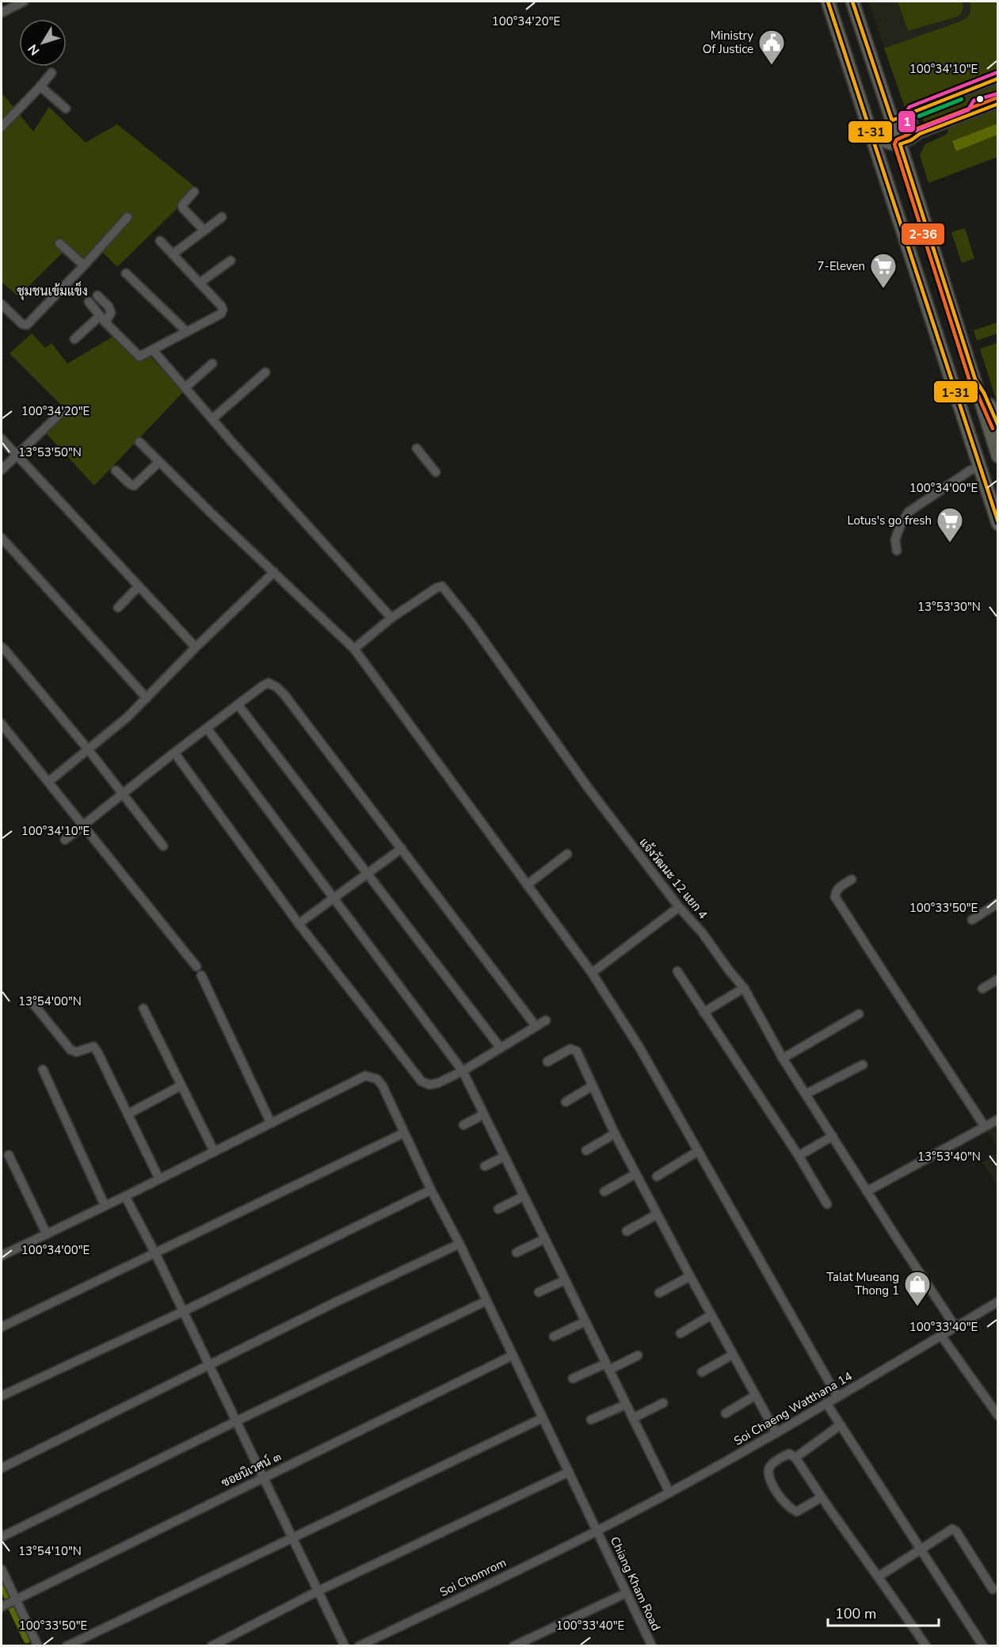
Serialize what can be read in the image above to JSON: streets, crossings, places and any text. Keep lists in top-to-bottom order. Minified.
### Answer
{"streets":{"street":["แจ้งวัฒนะ 12 แยก 4","Soi Chaeng Watthana 14","ซอยนิเวศน์ ๓","Soi Chomrom","Chiang Kham Road"]},"crossings":[["แจ้งวัฒนะ 12 แยก 4","Soi Chaeng Watthana 14"],["Soi Chaeng Watthana 14","Soi Chomrom"],["Soi Chaeng Watthana 14","Chiang Kham Road"],["ซอยนิเวศน์ ๓","Chiang Kham Road"],["Soi Chomrom","Chiang Kham Road"]],"districts":["ชุมชนเข้มแข็ง"],"places":{"public building":["Ministry Of Justice"],"supermarket":["7-Eleven","Lotus's go fresh"],"shop":["Talat Mueang Thong 1"]},"lines":["transit line 1-31","transit line 1","transit line 2-36"],"scale_bar":"100 m","north":"bottom left","coordinates":["100°34'20\"E","100°34'10\"E","13°53'50\"N","100°34'00\"E","13°53'30\"N","100°33'50\"E","13°54'00\"N","13°53'40\"N","100°33'40\"E","13°54'10\"N"]}
